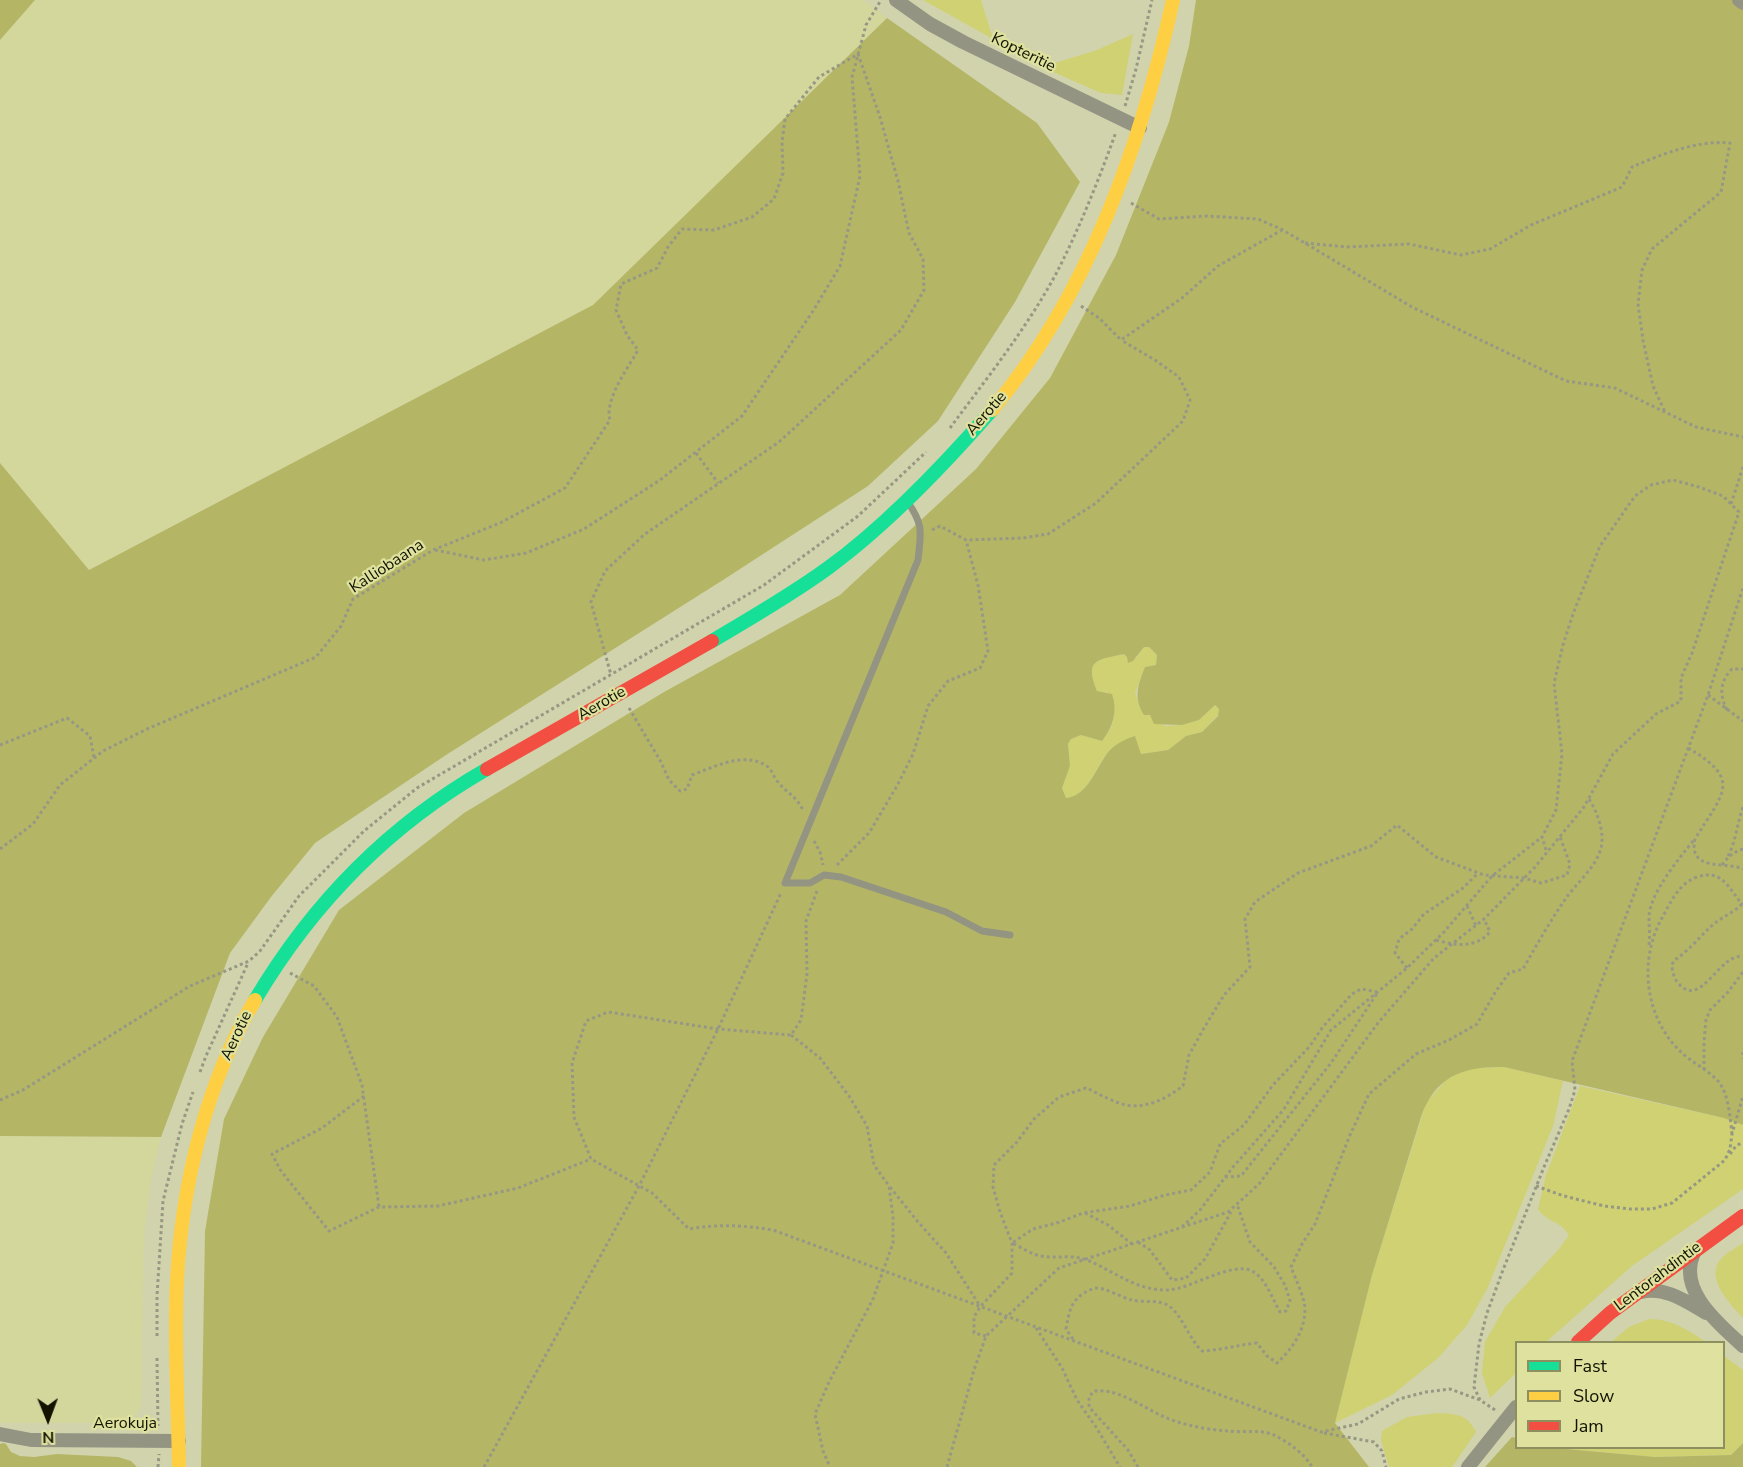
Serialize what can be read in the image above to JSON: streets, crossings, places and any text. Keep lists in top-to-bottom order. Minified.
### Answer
{"streets":{"street":["Kopteritie","Aerotie","Lentorahdintie","Aerokuja"],"path":["Kalliobaana"]},"crossings":[["Kopteritie","Aerotie"],["Aerotie","Aerokuja"]],"legend":["Fast","Slow","Jam"],"north":"bottom"}
